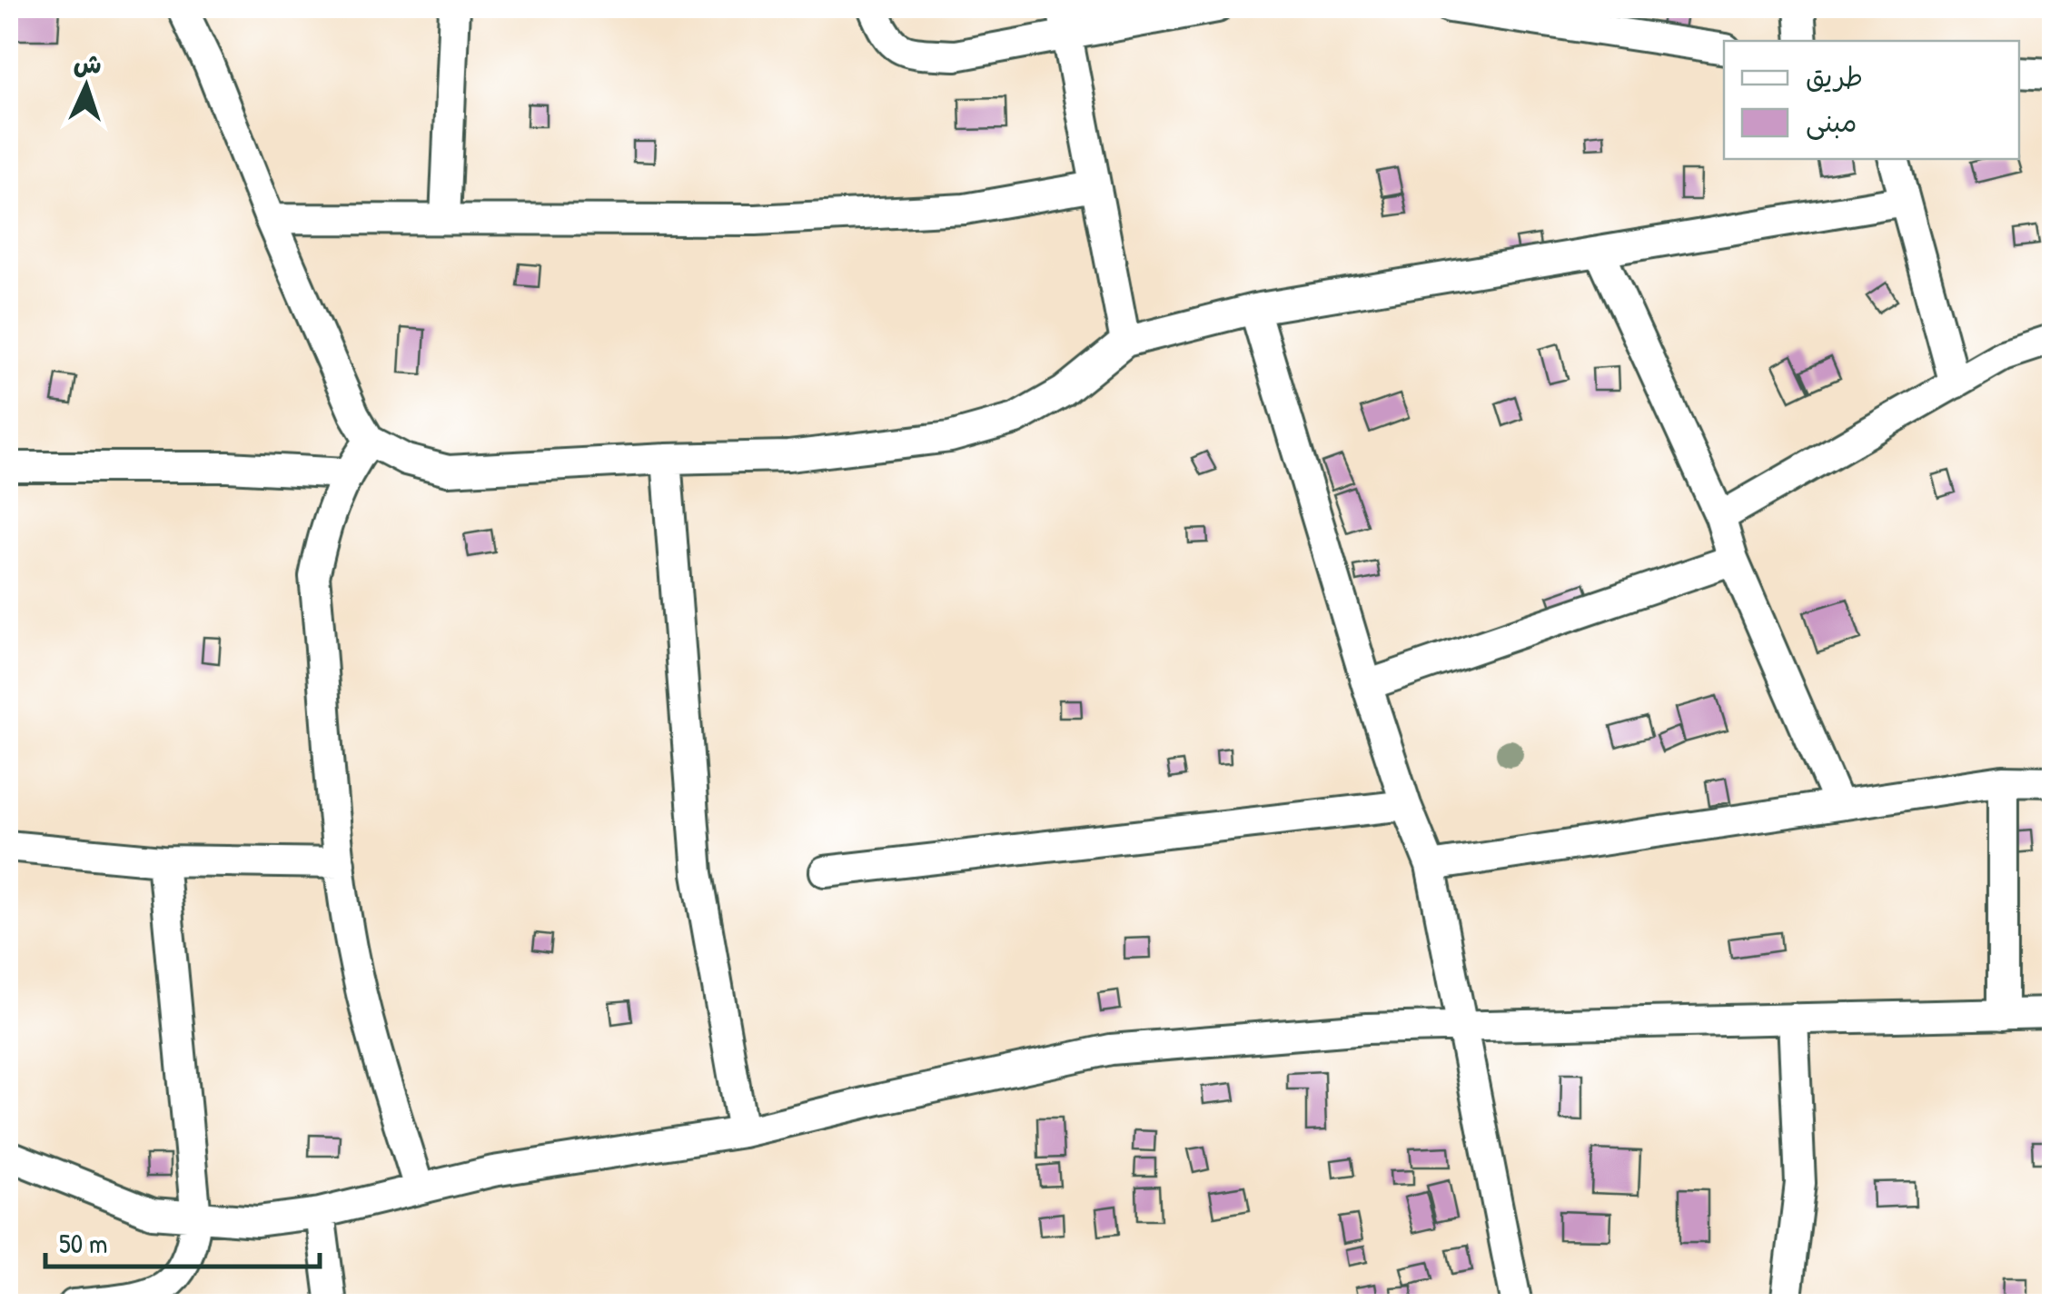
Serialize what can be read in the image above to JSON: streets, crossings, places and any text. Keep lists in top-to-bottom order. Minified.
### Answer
{"legend":["طريق","مبنى"],"scale_bar":"50 m","north":"top"}
